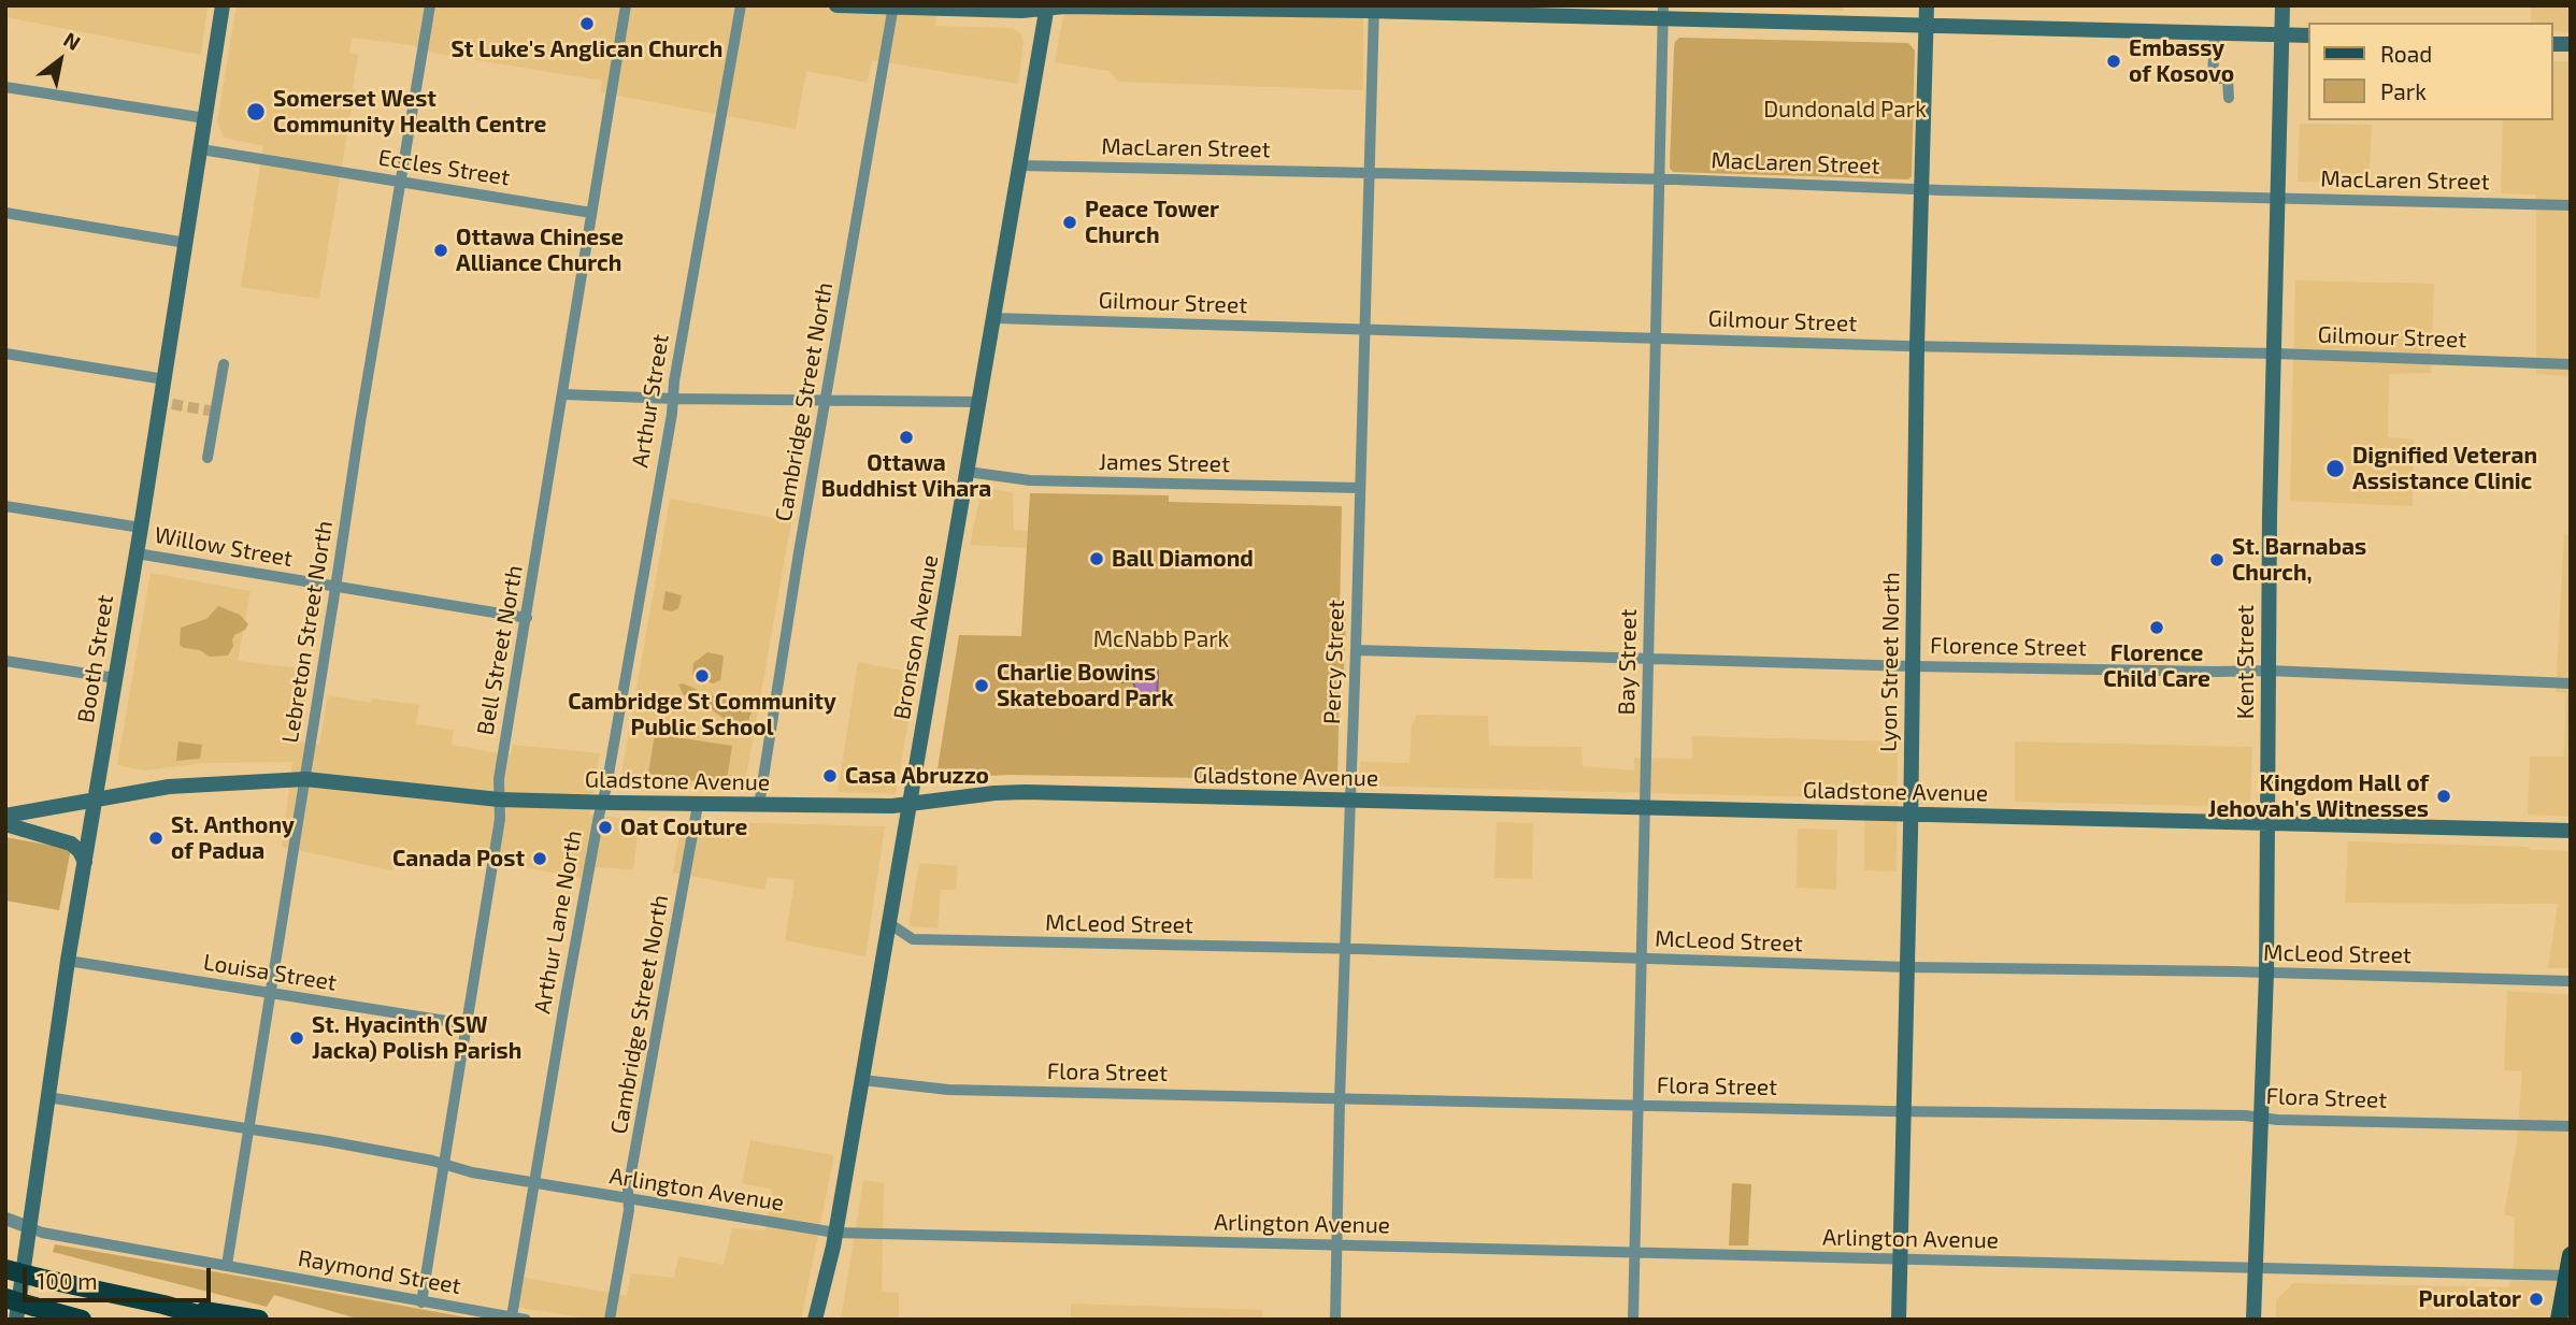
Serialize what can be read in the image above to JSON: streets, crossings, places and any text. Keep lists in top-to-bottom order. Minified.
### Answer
{"streets":{"main road":["Bronson Avenue","Booth Street","Lyon Street North","Kent Street","Gladstone Avenue"],"street":["MacLaren Street","Eccles Street","Gilmour Street","Arthur Street","Cambridge Street North","James Street","Willow Street","Lebreton Street North","Florence Street","Bell Street North","Percy Street","Bay Street","Arthur Lane North","McLeod Street","Louisa Street","Flora Street","Arlington Avenue","Raymond Street"]},"crossings":[["MacLaren Street","Bronson Avenue"],["MacLaren Street","Percy Street"],["MacLaren Street","Bay Street"],["MacLaren Street","Lyon Street North"],["MacLaren Street","Kent Street"],["Eccles Street","Lebreton Street North"],["Eccles Street","Bell Street North"],["Eccles Street","Booth Street"],["Gilmour Street","Bronson Avenue"],["Gilmour Street","Percy Street"],["Gilmour Street","Bay Street"],["Gilmour Street","Lyon Street North"],["Gilmour Street","Kent Street"],["Arthur Street","Gladstone Avenue"],["Arthur Street","Arthur Lane North"],["Cambridge Street North","Gladstone Avenue"],["Cambridge Street North","Arlington Avenue"],["James Street","Bronson Avenue"],["James Street","Percy Street"],["Willow Street","Lebreton Street North"],["Willow Street","Bell Street North"],["Willow Street","Booth Street"],["Lebreton Street North","Gladstone Avenue"],["Lebreton Street North","Louisa Street"],["Lebreton Street North","Arlington Avenue"],["Lebreton Street North","Raymond Street"],["Bronson Avenue","Gladstone Avenue"],["Bronson Avenue","McLeod Street"],["Bronson Avenue","Flora Street"],["Bronson Avenue","Arlington Avenue"],["Florence Street","Percy Street"],["Florence Street","Bay Street"],["Florence Street","Lyon Street North"],["Florence Street","Kent Street"],["Bell Street North","Gladstone Avenue"],["Bell Street North","Louisa Street"],["Bell Street North","Arlington Avenue"],["Bell Street North","Raymond Street"],["Booth Street","Gladstone Avenue"],["Booth Street","Louisa Street"],["Booth Street","Arlington Avenue"],["Booth Street","Raymond Street"],["Percy Street","Gladstone Avenue"],["Percy Street","McLeod Street"],["Percy Street","Flora Street"],["Percy Street","Arlington Avenue"],["Bay Street","Gladstone Avenue"],["Bay Street","McLeod Street"],["Bay Street","Flora Street"],["Bay Street","Arlington Avenue"],["Lyon Street North","Gladstone Avenue"],["Lyon Street North","McLeod Street"],["Lyon Street North","Flora Street"],["Lyon Street North","Arlington Avenue"],["Kent Street","Gladstone Avenue"],["Kent Street","McLeod Street"],["Kent Street","Flora Street"],["Kent Street","Arlington Avenue"],["Gladstone Avenue","Arthur Lane North"],["Arthur Lane North","Arlington Avenue"],["Arthur Lane North","Raymond Street"]],"parks":["Dundonald Park","McNabb Park"],"places":["St Luke's Anglican Church","Embassy of Kosovo","Somerset West Community Health Centre","Peace Tower Church","Ottawa Chinese Alliance Church","Ottawa Buddhist Vihara","Dignified Veteran Assistance Clinic","Ball Diamond","St. Barnabas Church,","Florence Child Care","Cambridge St Community Public School","Charlie Bowins Skateboard Park","Casa Abruzzo","Kingdom Hall of Jehovah's Witnesses","Oat Couture","St. Anthony of Padua","Canada Post","St. Hyacinth (SW Jacka) Polish Parish","Purolator"],"legend":["Road","Park"],"scale_bar":"100 m","north":"top right"}
